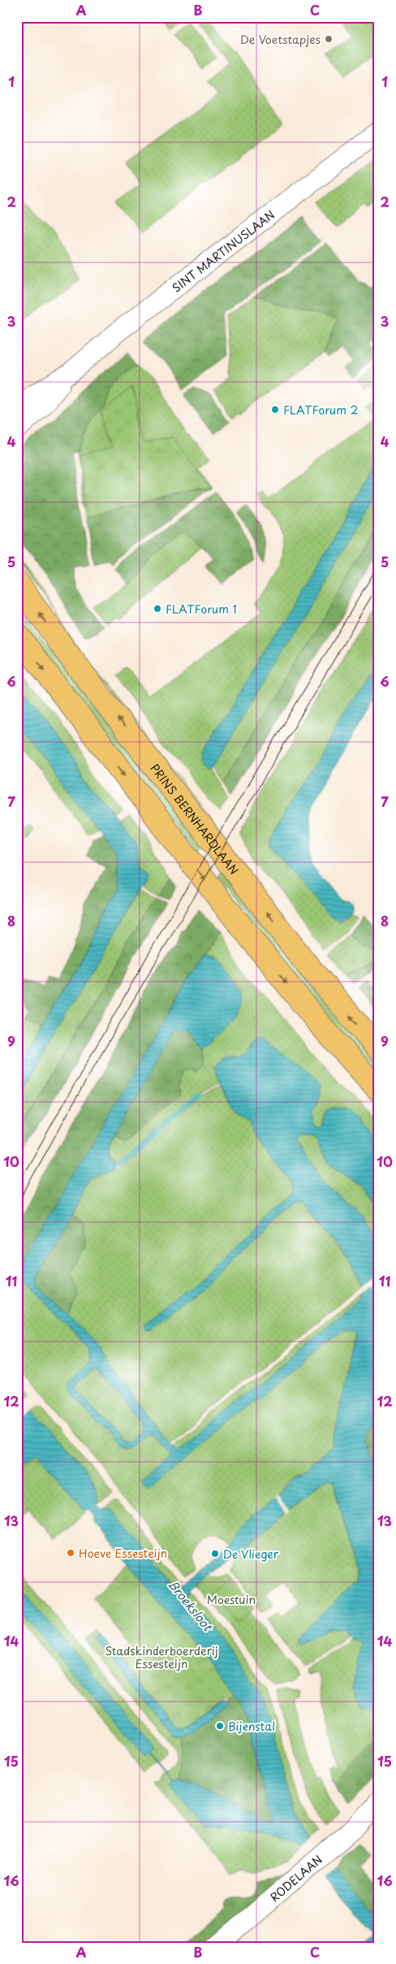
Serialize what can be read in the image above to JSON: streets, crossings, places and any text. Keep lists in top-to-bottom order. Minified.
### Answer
{"streets":{"main road":["PRINS BERNHARDLAAN"],"street":["SINT MARTINUSLAAN","RODELAAN"]},"water":["Broeksloot"],"parks":["Moestuin","Stadskinderboerderij Essesteijn"],"places":["De Voetstapjes","FLATForum 2","FLATForum 1","Hoeve Essesteijn","De Vlieger","Bijenstal"],"grid":{"columns":["A","B","C"],"rows":["1","2","3","4","5","6","7","8","9","10","11","12","13","14","15","16"]}}
